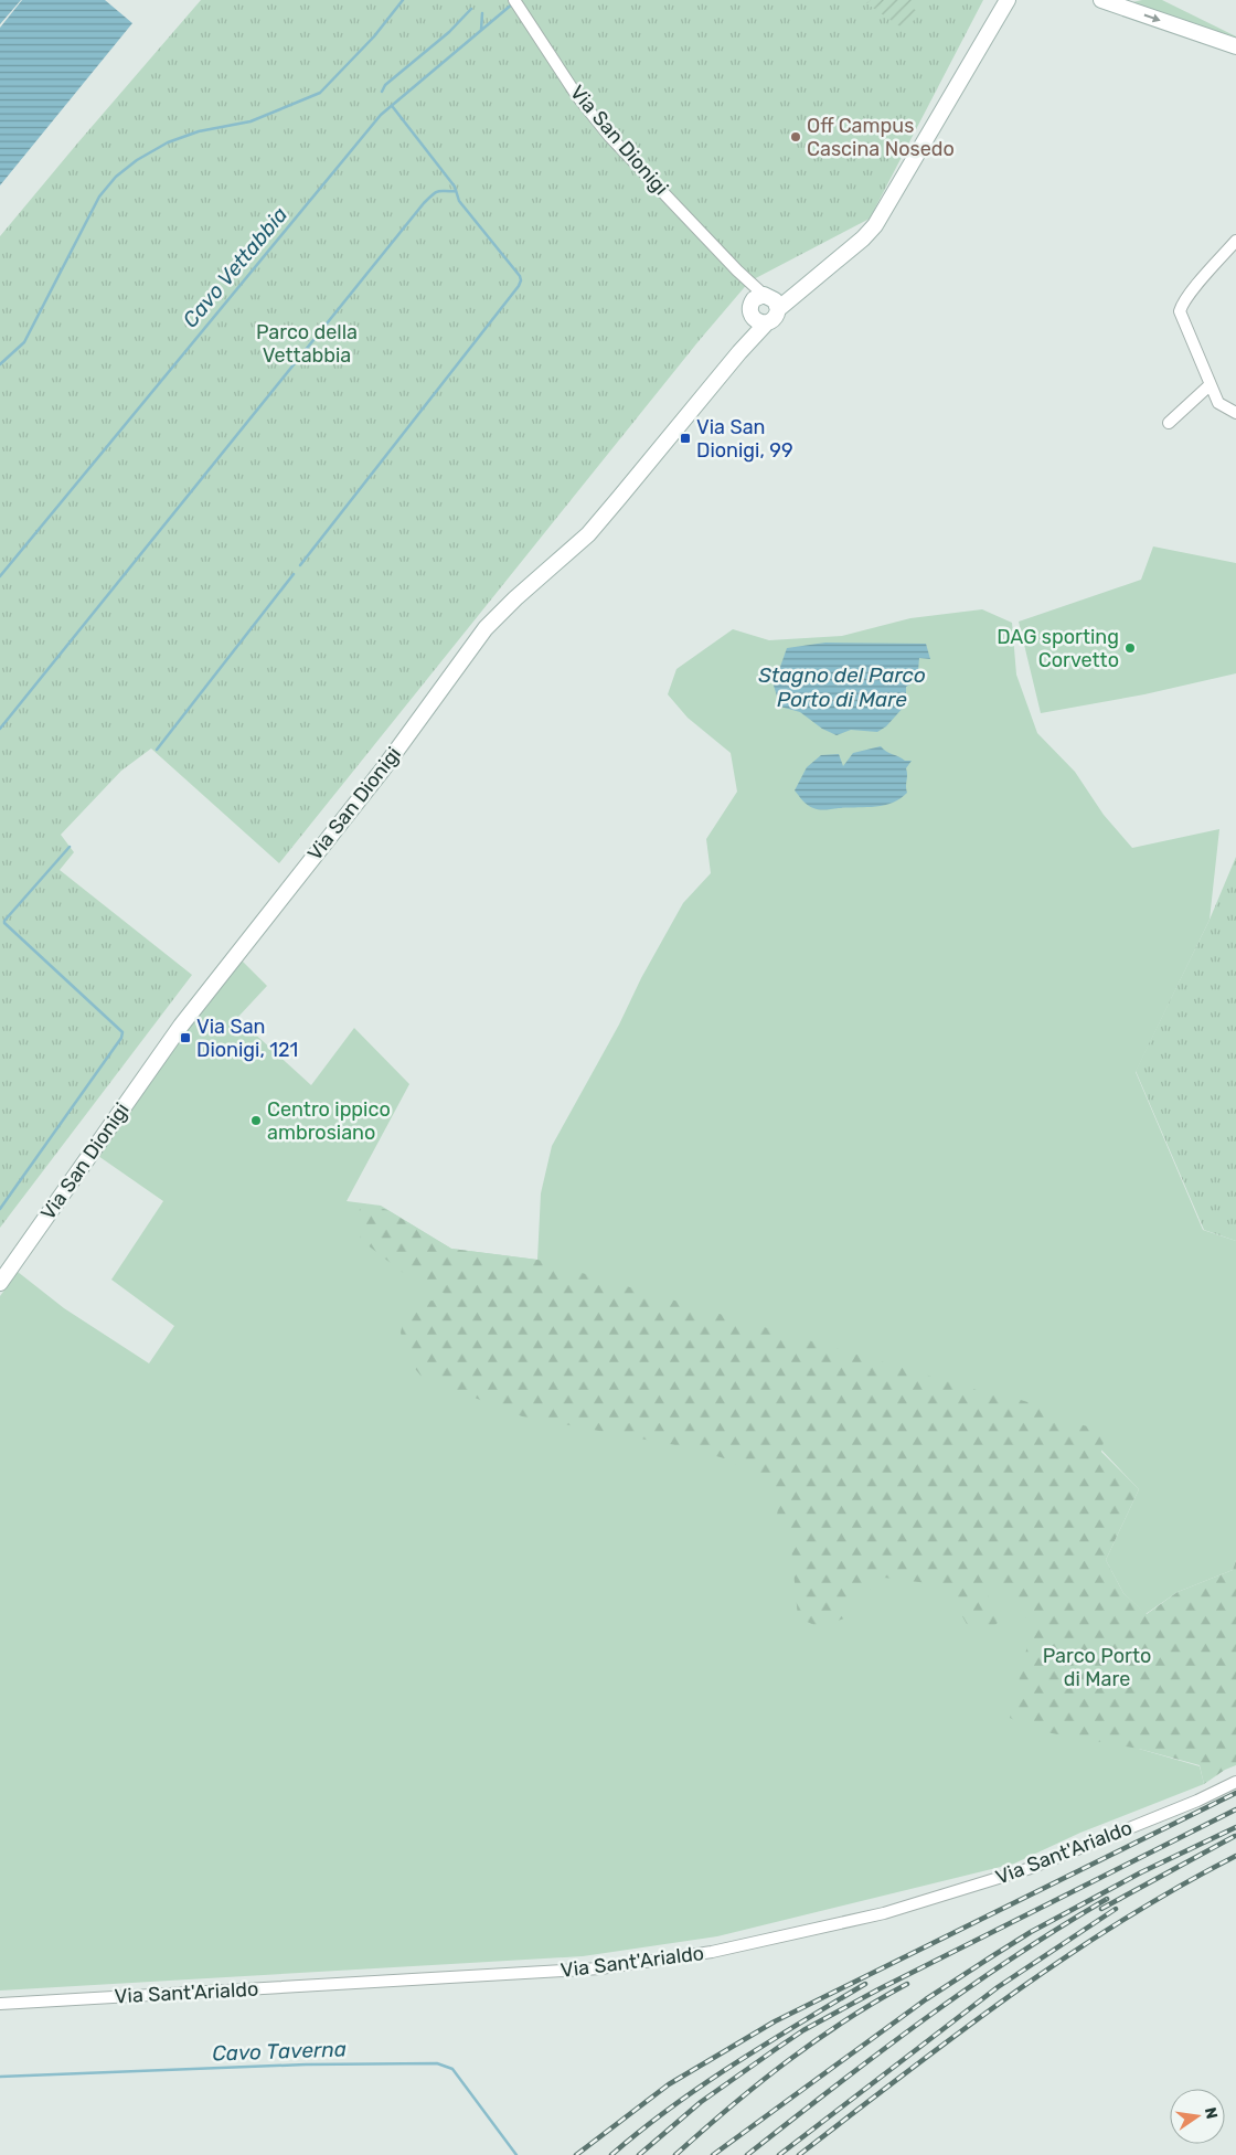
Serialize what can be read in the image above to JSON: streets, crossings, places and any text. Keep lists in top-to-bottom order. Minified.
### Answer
{"streets":{"street":["Via San Dionigi","Via Sant'Arialdo"]},"water":["Cavo Vettabbia","Stagno del Parco Porto di Mare","Cavo Taverna"],"parks":["Parco della Vettabbia","Parco Porto di Mare"],"places":{"other":["Off Campus Cascina Nosedo","DAG sporting Corvetto","Centro ippico ambrosiano"],"transit":["Via San Dionigi, 99","Via San Dionigi, 121"]},"north":"right"}
